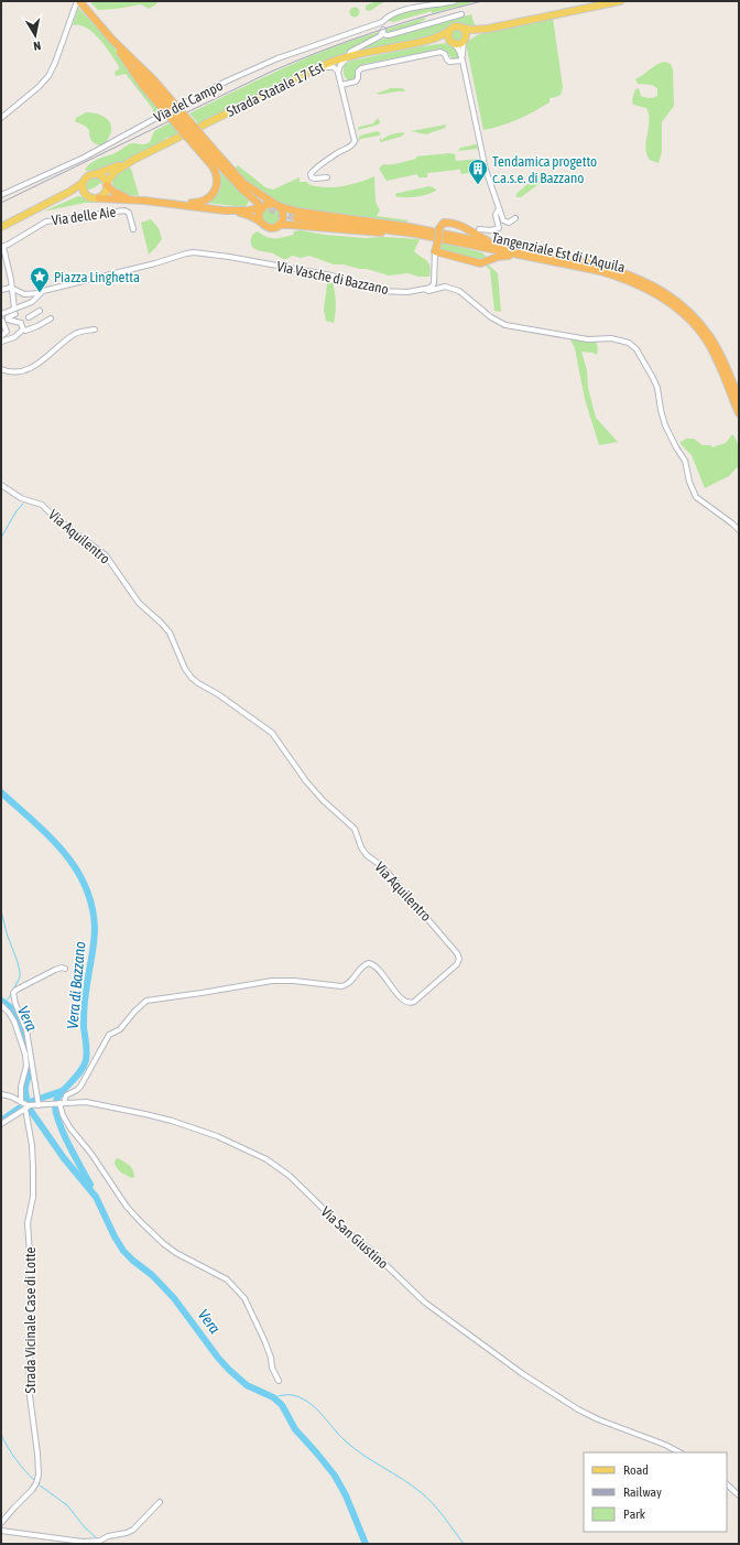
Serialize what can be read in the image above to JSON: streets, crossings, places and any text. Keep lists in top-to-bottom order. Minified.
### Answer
{"streets":{"highway":["Tangenziale Est di L'Aquila"],"main road":["Strada Statale 17 Est"],"street":["Via del Campo","Via delle Aie","Via Vasche di Bazzano","Via Aquilentro","Via San Giustino","Strada Vicinale Case di Lotte"]},"crossings":[["Via Aquilentro","Via San Giustino"],["Via San Giustino","Strada Vicinale Case di Lotte"]],"water":["Vera di Bazzano","Vera"],"places":{"building":["Tendamica progetto c.a.s.e. di Bazzano"],"place":["Piazza Linghetta"]},"legend":["Road","Railway","Park"],"north":"bottom"}
